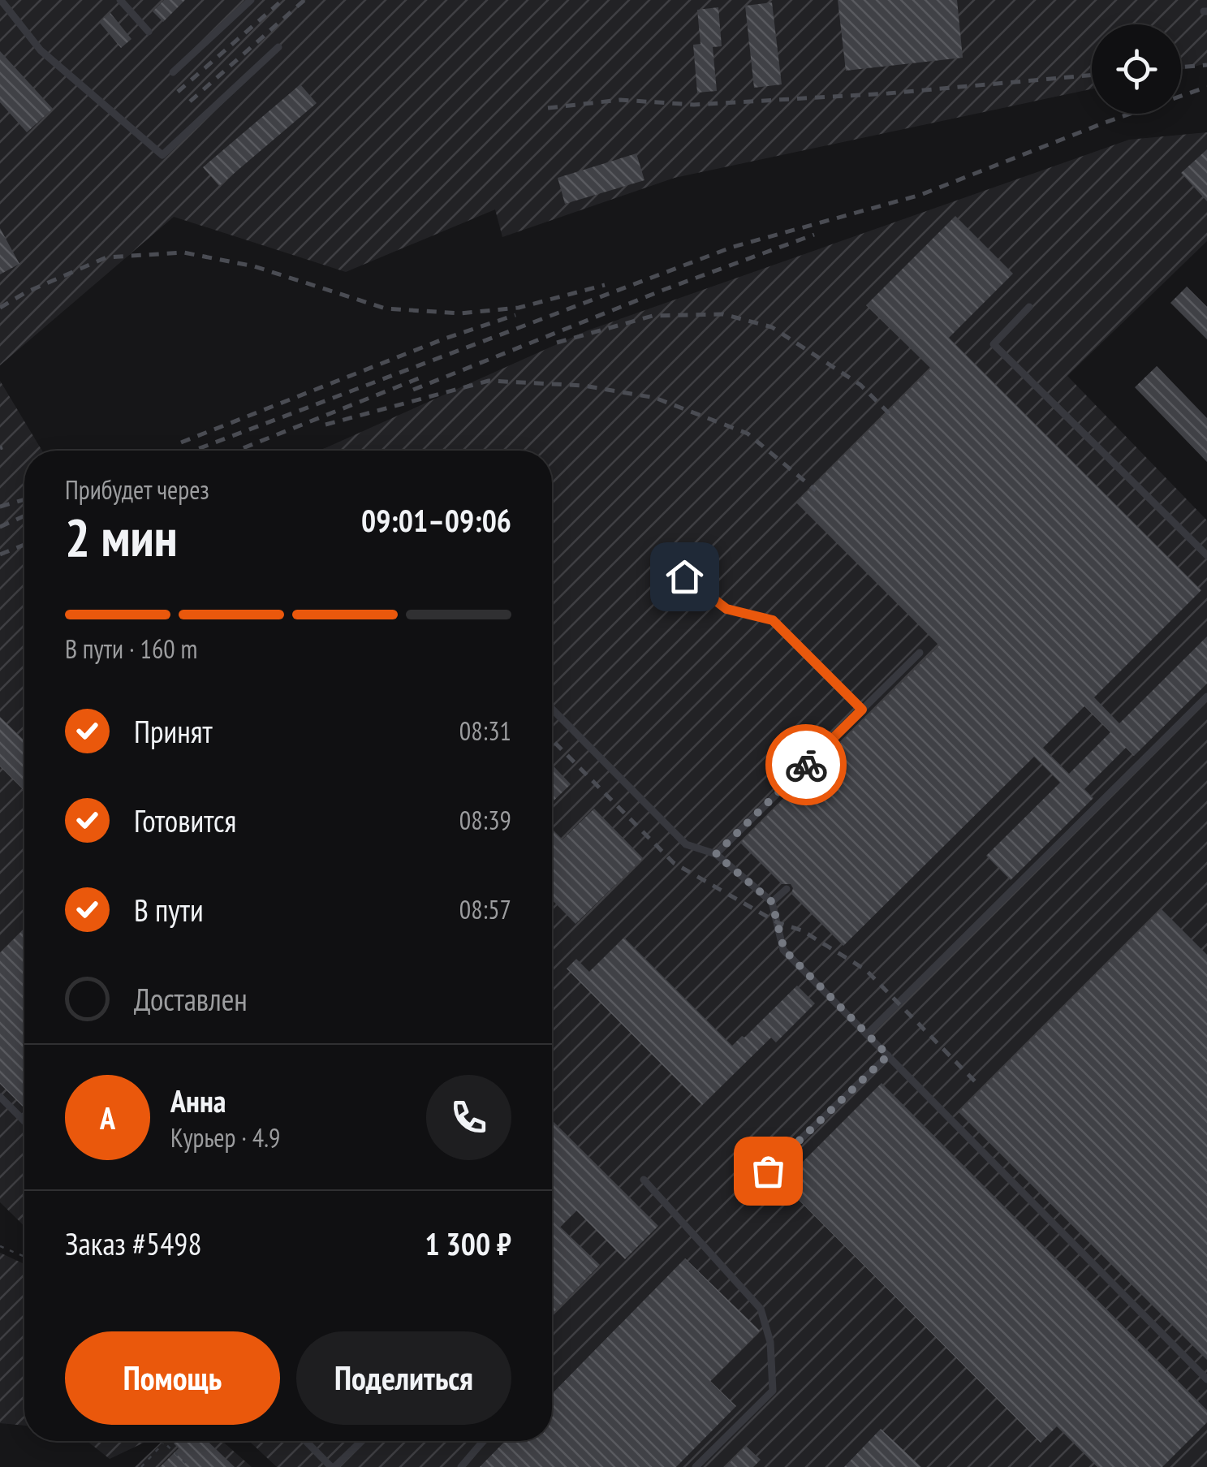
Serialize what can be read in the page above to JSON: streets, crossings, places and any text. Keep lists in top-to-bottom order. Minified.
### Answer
{"page":{"heading":["2 мин","Прибудет через","09:01–09:06"],"panel":["Анна","Курьер · 4.9","Заказ #5498","1 300 ₽"],"bar":"В пути · 160 m","list":[["Принят","08:31"],["Готовится","08:39"],["В пути","08:57"],"Доставлен"],"round":"А","buttons":["Помощь","Поделиться"]}}
